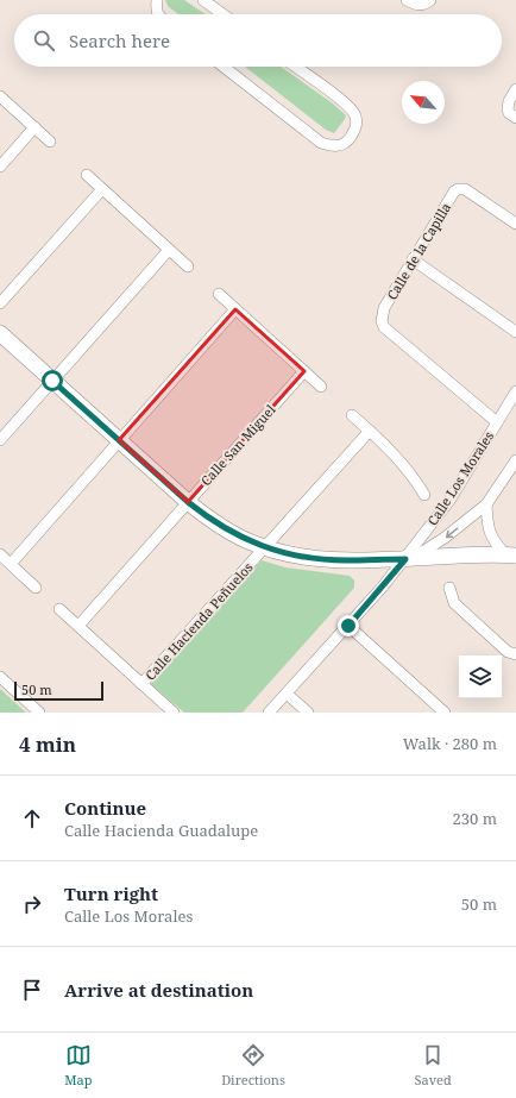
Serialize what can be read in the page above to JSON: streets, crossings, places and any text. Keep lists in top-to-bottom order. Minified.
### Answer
{"streets":{"street":["Calle de la Capilla","Calle San Miguel","Calle Los Morales","Calle Hacienda Peñuelos"]},"crossings":[["Calle de la Capilla","Calle Los Morales"]],"scale_bar":"50 m","north":"top left","page":{"search":"Search here","scale":"50 m","heading":["4 min","Walk · 280 m"],"list":[["Continue","Calle Hacienda Guadalupe","230 m"],["Turn right","Calle Los Morales","50 m"],"Arrive at destination"],"nav":["Map","Directions","Saved"]}}
